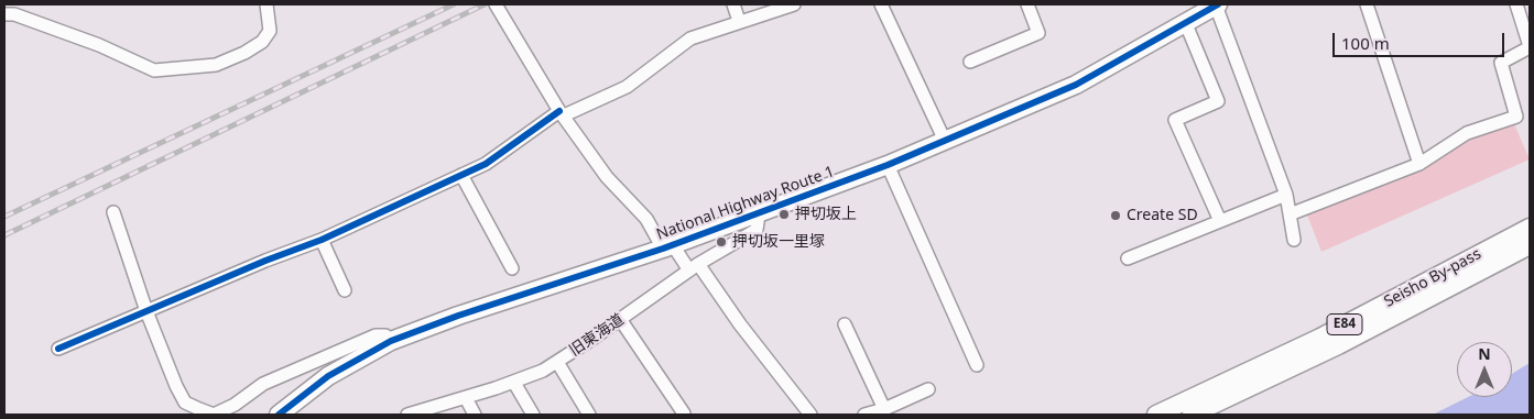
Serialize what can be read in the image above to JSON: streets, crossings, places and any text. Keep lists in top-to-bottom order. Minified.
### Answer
{"streets":{"highway":["National Highway Route 1","Seisho By-pass","E84"],"street":["旧東海道"]},"crossings":[["National Highway Route 1","旧東海道"]],"places":["押切坂上","Create SD","押切坂一里塚"],"scale_bar":"100 m","north":"top"}
